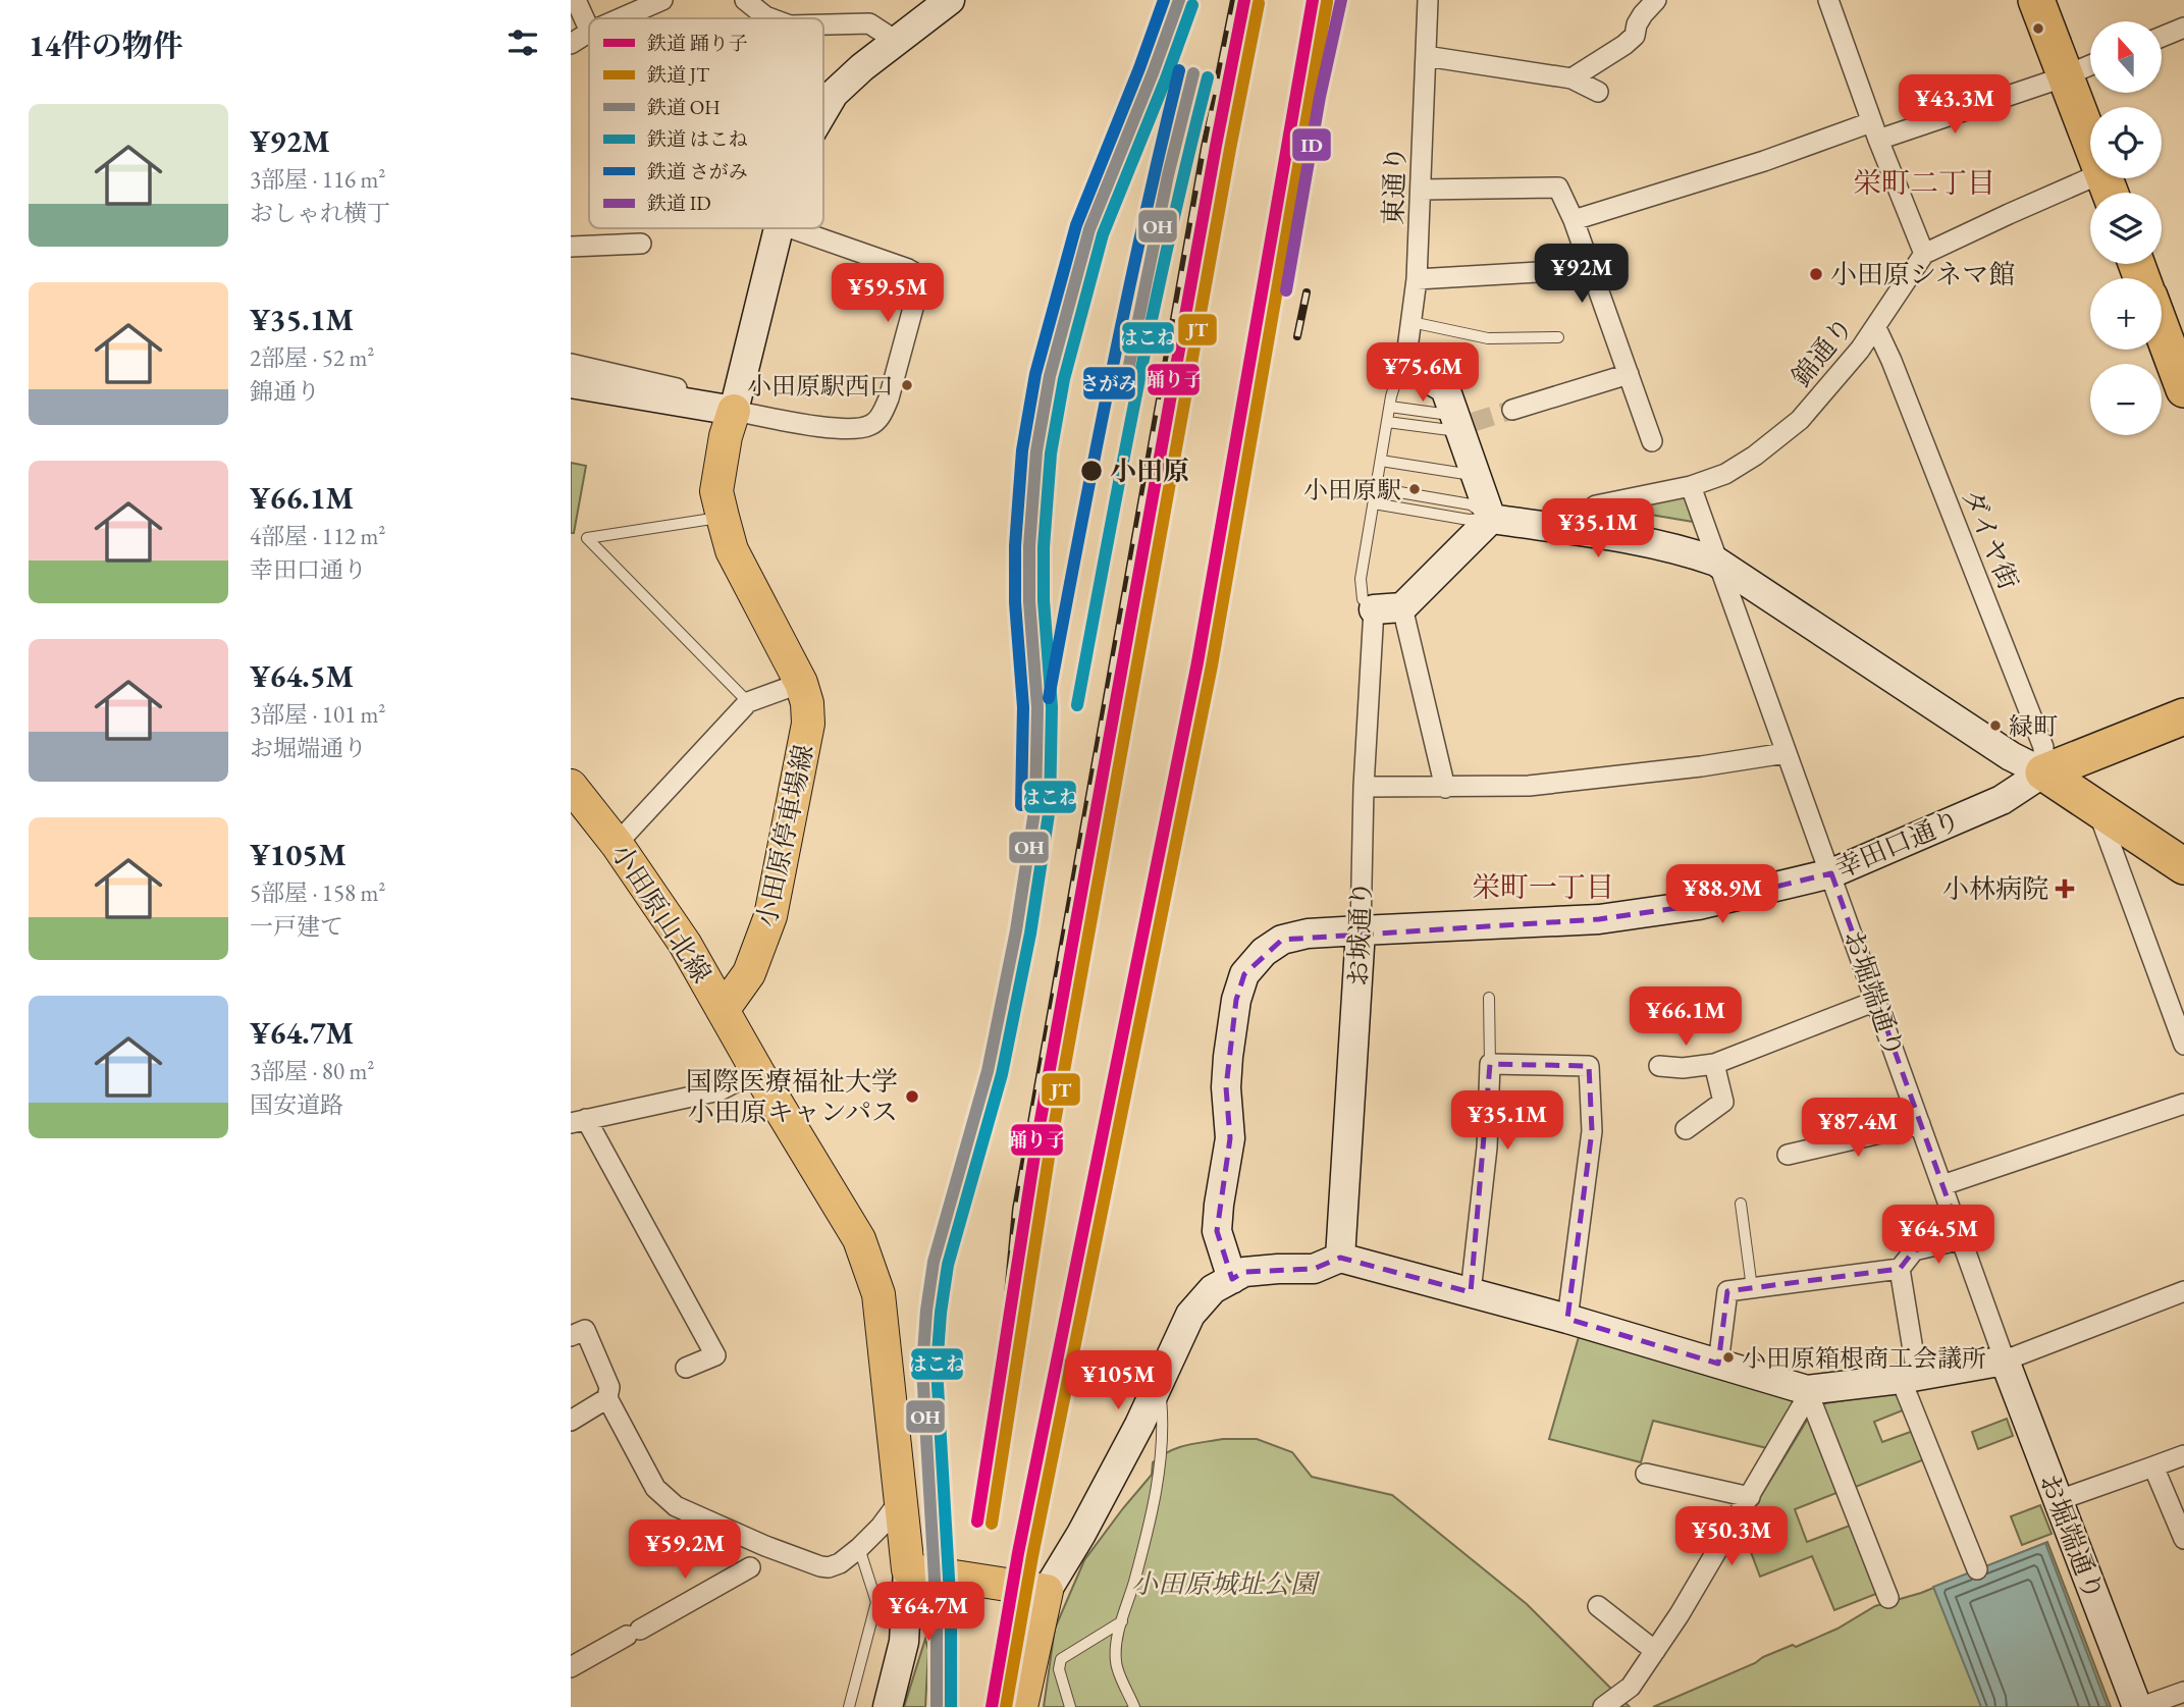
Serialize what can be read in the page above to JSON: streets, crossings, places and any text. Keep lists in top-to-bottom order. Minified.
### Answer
{"streets":{"main road":["小田原停車場線","小田原山北線"],"street":["東通り","錦通り","ダイヤ街","幸田口通り","お城通り","お堀端通り"]},"crossings":[["錦通り","ダイヤ街"],["錦通り","お堀端通り"],["ダイヤ街","幸田口通り"],["小田原停車場線","小田原山北線"],["幸田口通り","お城通り"],["幸田口通り","お堀端通り"]],"districts":["栄町二丁目","栄町一丁目"],"parks":["小田原城址公園"],"places":{"other":["小田原シネマ館","小田原駅西口","小田原","小田原駅","緑町","国際医療福祉大学 小田原キャンパス","小田原箱根商工会議所"],"health":["小林病院"]},"lines":["rail line 踊り子","rail line OH","rail line さがみ","rail line ID","rail line JT","rail line はこね"],"legend":["鉄道 踊り子","鉄道 JT","鉄道 OH","鉄道 はこね","鉄道 さがみ","鉄道 ID"],"north":"top","page":{"heading":"14件の物件","map_buttons":["+","−"],"price":["¥43.3M","¥92M","¥59.5M","¥75.6M","¥35.1M","¥88.9M","¥66.1M","¥35.1M","¥87.4M","¥64.5M","¥105M","¥50.3M","¥59.2M","¥64.7M"],"list":[{"name":"¥92M","note":"3部屋 · 116 m² · おしゃれ横丁"},{"name":"¥35.1M","note":"2部屋 · 52 m² · 錦通り"},{"name":"¥66.1M","note":"4部屋 · 112 m² · 幸田口通り"},{"name":"¥64.5M","note":"3部屋 · 101 m² · お堀端通り"},{"name":"¥105M","note":"5部屋 · 158 m² · 一戸建て"},{"name":"¥64.7M","note":"3部屋 · 80 m² · 国安道路"}]}}
